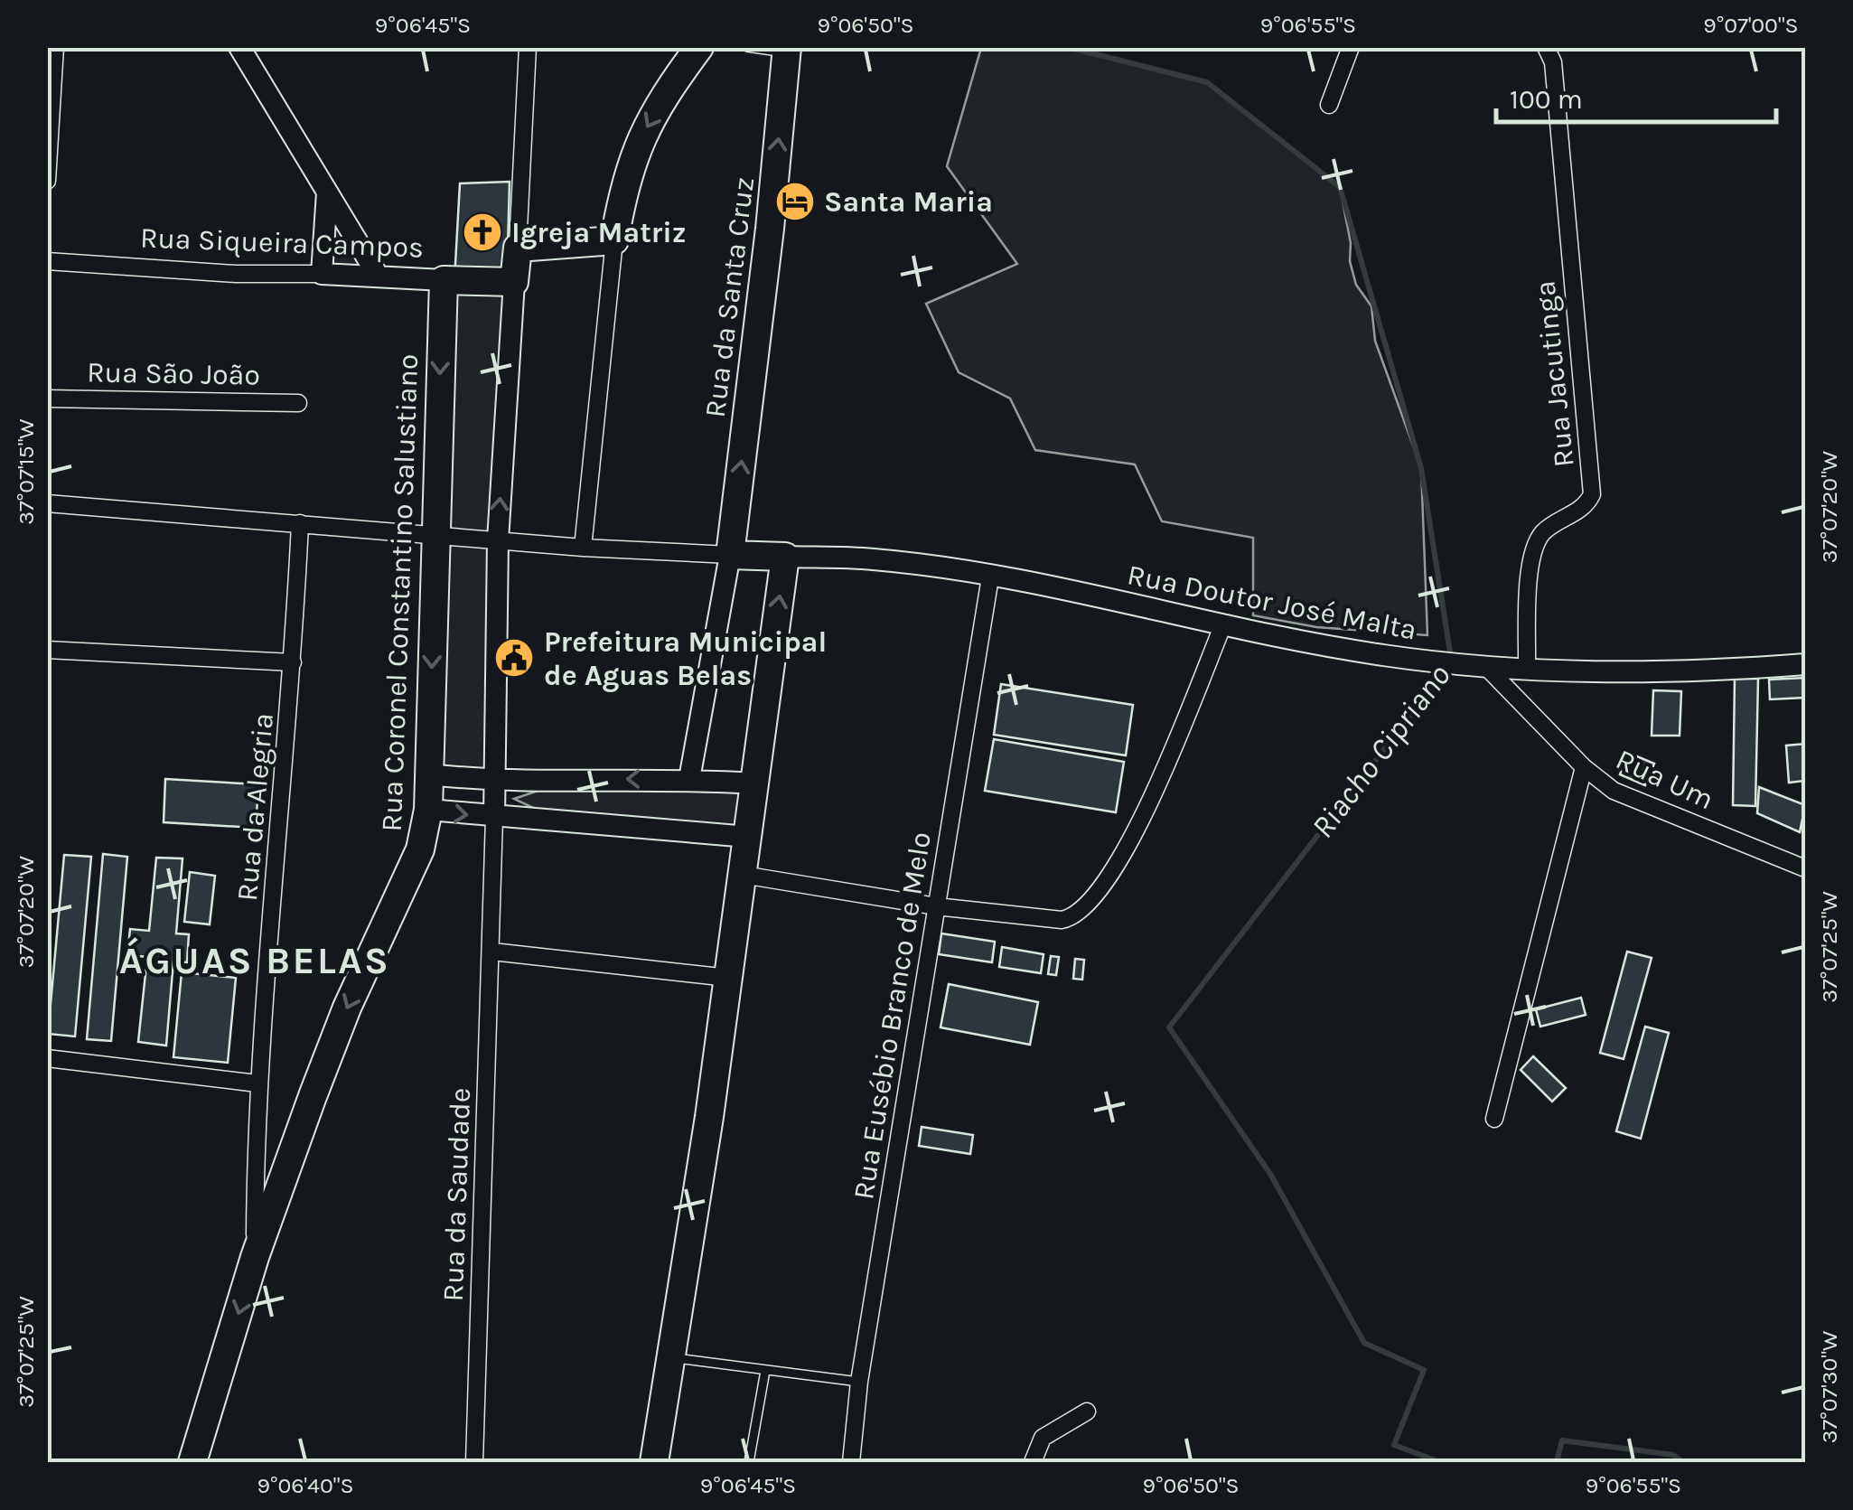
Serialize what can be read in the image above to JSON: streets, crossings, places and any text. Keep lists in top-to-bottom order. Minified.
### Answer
{"streets":{"main road":["Rua Siqueira Campos","Rua da Santa Cruz","Rua Coronel Constantino Salustiano"],"street":["Rua São João","Rua Jacutinga","Rua Doutor José Malta","Rua Um","Rua da Alegria","Rua Eusébio Branco de Melo","Rua da Saudade"]},"crossings":[["Rua Siqueira Campos","Rua Coronel Constantino Salustiano"],["Rua Jacutinga","Rua Doutor José Malta"],["Rua Coronel Constantino Salustiano","Rua da Alegria"],["Rua Doutor José Malta","Rua Um"],["Rua Doutor José Malta","Rua Eusébio Branco de Melo"]],"one_way":["Rua Coronel Constantino Salustiano"],"districts":["ÁGUAS BELAS"],"water":["Riacho Cipriano"],"places":{"hotel":["Santa Maria"],"church":["Igreja Matriz"],"public building":["Prefeitura Municipal de Aguas Belas"]},"scale_bar":"100 m","coordinates":["9°06'45\"S","9°06'50\"S","9°06'55\"S","9°07'00\"S","37°07'15\"W","37°07'20\"W","37°07'25\"W","37°07'30\"W","9°06'40\"S"]}
